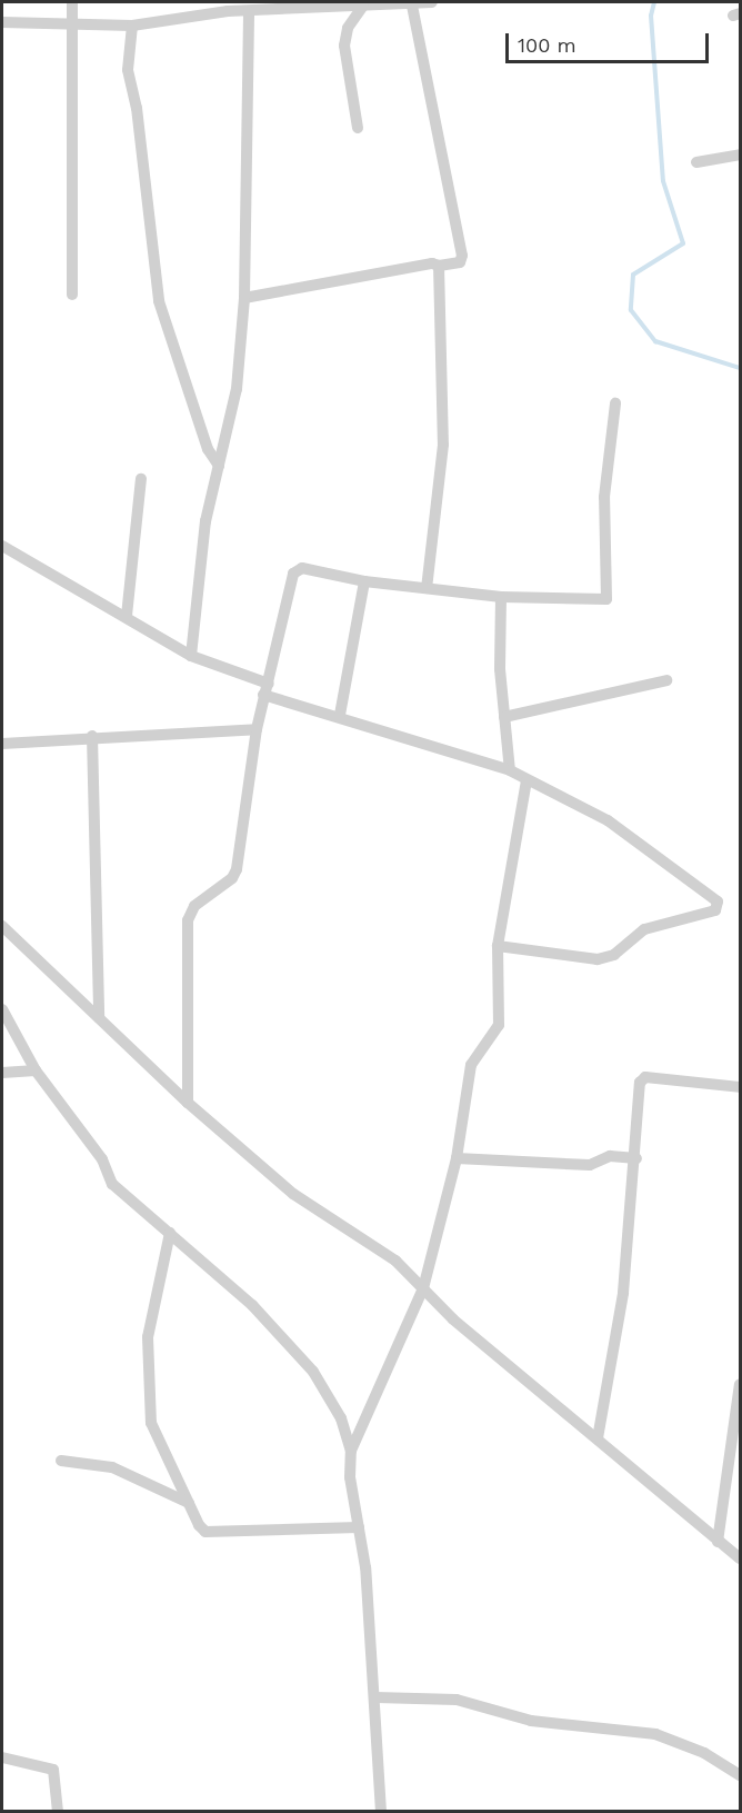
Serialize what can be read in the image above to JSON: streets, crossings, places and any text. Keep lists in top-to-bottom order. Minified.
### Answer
{"scale_bar":"100 m"}
